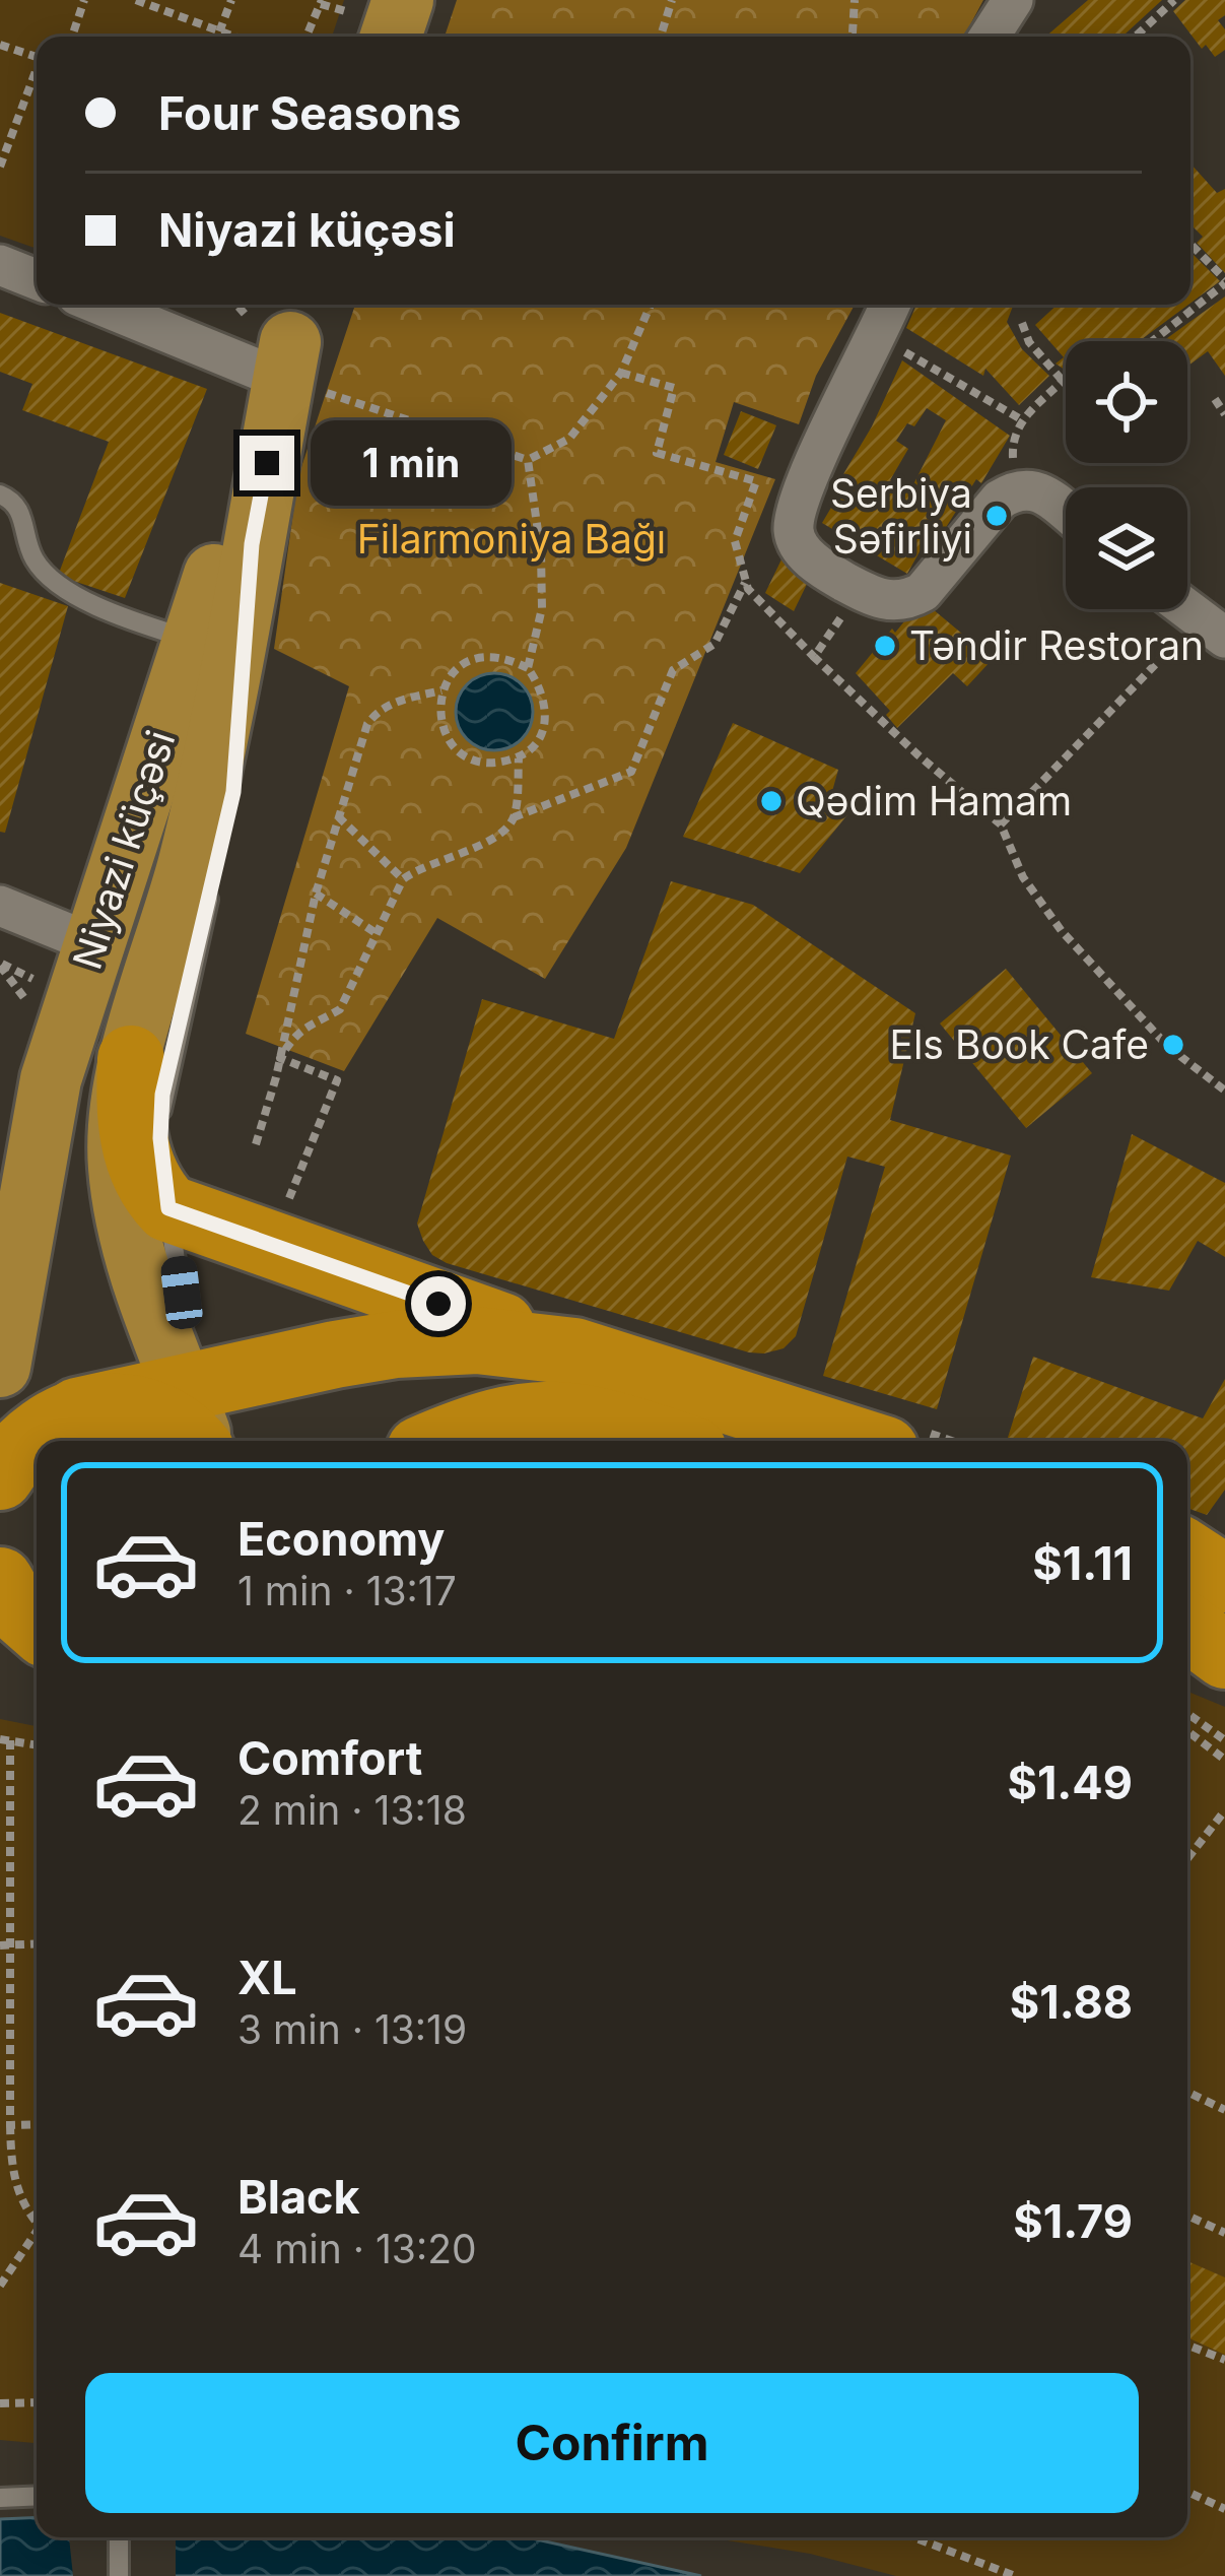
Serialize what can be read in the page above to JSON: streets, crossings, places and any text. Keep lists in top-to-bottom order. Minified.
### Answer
{"streets":{"main road":["Niyazi küçəsi"]},"parks":["Filarmoniya Bağı"],"places":["Serbiya Səfirliyi","Təndir Restoran","Qədim Hamam","Els Book Cafe"],"page":{"banner":["Four Seasons","Niyazi küçəsi"],"bubble":"1 min","list":[{"name":"Economy","note":"1 min · 13:17","value":"$1.11"},{"name":"Comfort","note":"2 min · 13:18","value":"$1.49"},{"name":"XL","note":"3 min · 13:19","value":"$1.88"},{"name":"Black","note":"4 min · 13:20","value":"$1.79"}],"buttons":"Confirm"}}
